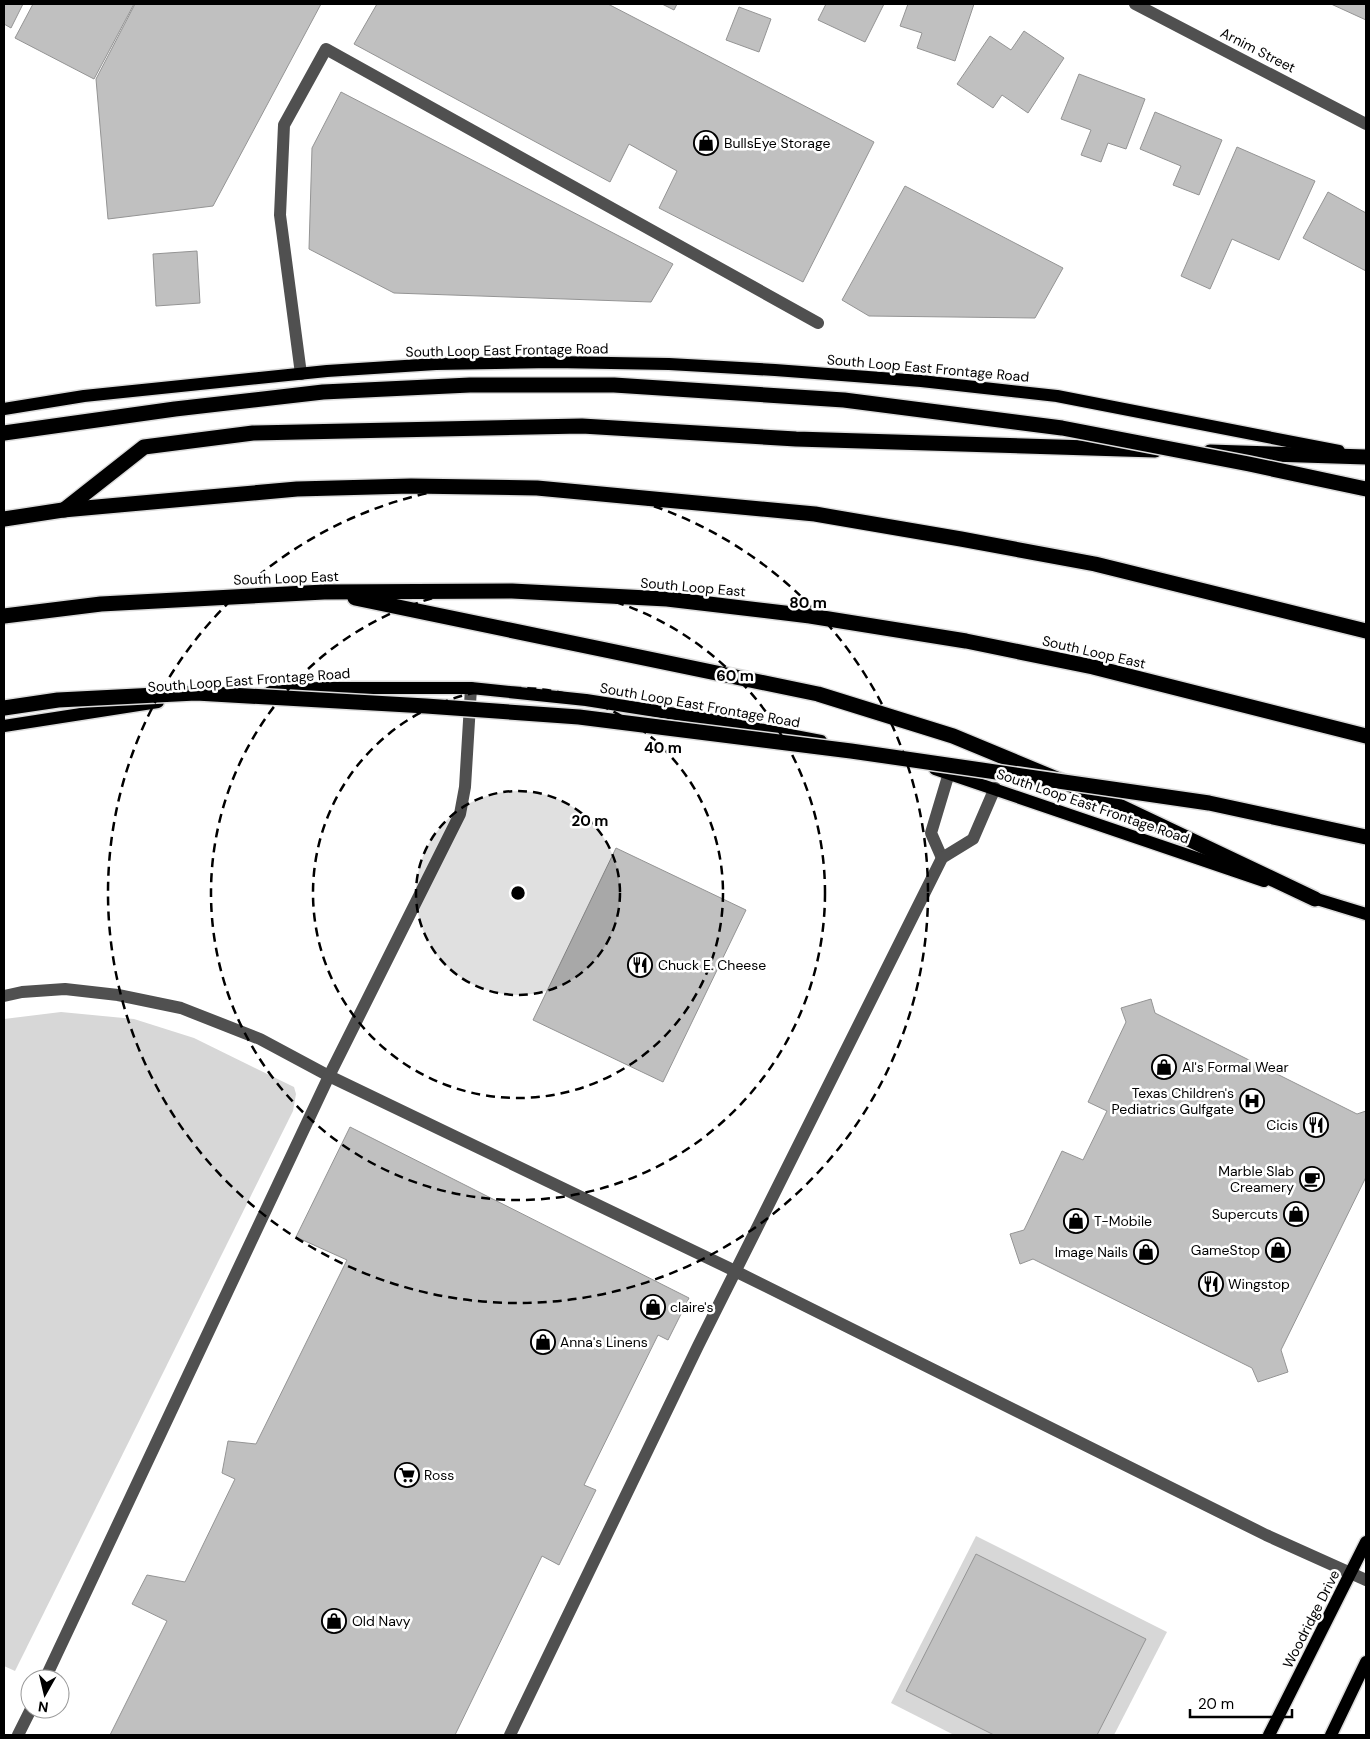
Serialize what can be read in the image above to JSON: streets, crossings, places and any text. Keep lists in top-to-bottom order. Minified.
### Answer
{"streets":{"highway":["South Loop East"],"main road":["South Loop East Frontage Road","Woodridge Drive"],"street":["Arnim Street"]},"places":{"shop":["BullsEye Storage","Al's Formal Wear","Supercuts","T-Mobile","GameStop","Image Nails","claire's","Anna's Linens","Old Navy"],"restaurant":["Chuck E. Cheese","Cicis","Wingstop"],"hospital":["Texas Children's Pediatrics Gulfgate"],"cafe":["Marble Slab Creamery"],"supermarket":["Ross"]},"scale_bar":"20 m","north":"bottom","rings":["80 m","60 m","40 m","20 m"]}
